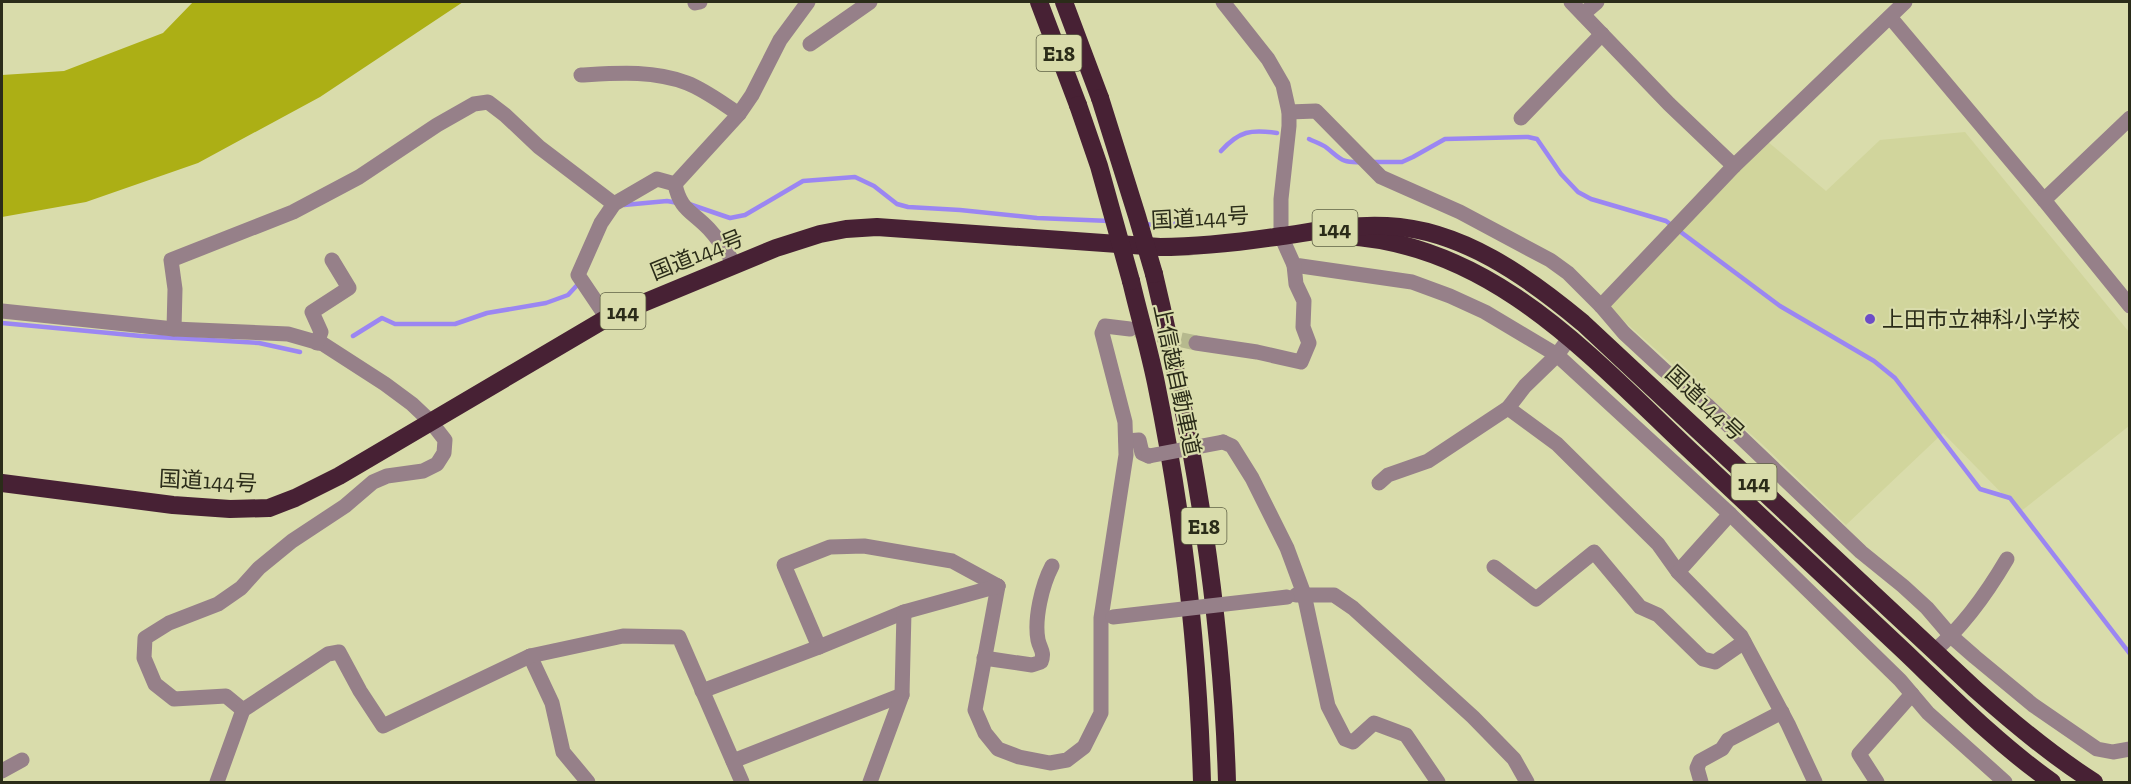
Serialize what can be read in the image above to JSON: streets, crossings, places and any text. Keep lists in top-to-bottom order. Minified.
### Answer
{"streets":{"highway":["E18","国道144号","144","上信越自動車道"]},"places":["上田市立神科小学校"]}
